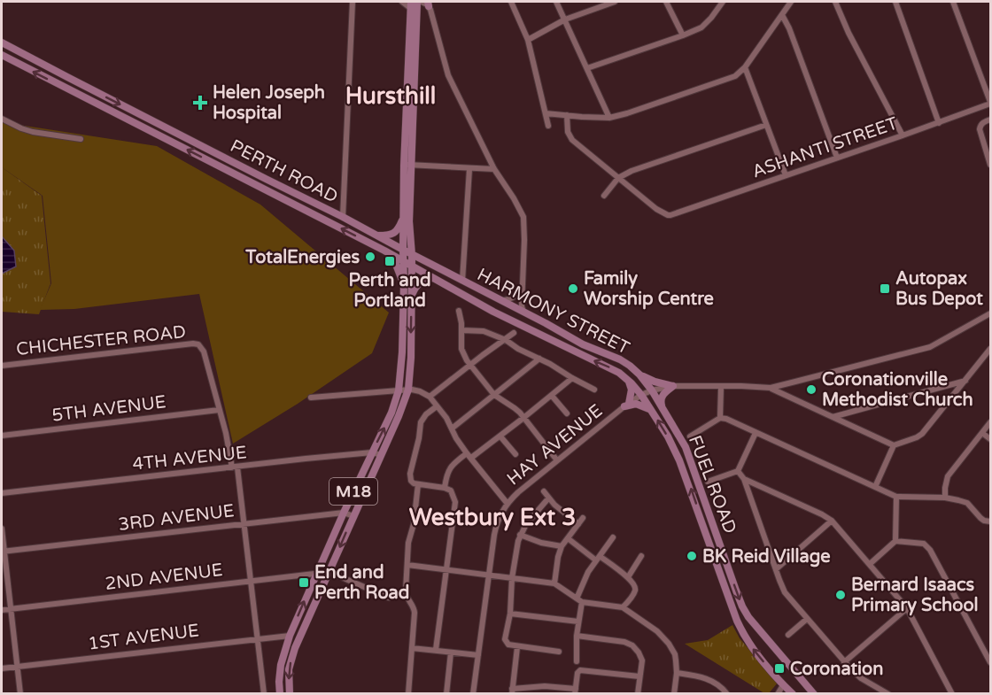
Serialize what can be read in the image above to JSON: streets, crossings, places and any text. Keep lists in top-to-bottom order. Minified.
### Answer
{"streets":{"main road":["PERTH ROAD","HARMONY STREET","FUEL ROAD","M18"],"street":["ASHANTI STREET","CHICHESTER ROAD","5TH AVENUE","HAY AVENUE","4TH AVENUE","3RD AVENUE","2ND AVENUE","1ST AVENUE"]},"crossings":[["PERTH ROAD","HARMONY STREET"],["PERTH ROAD","M18"],["HARMONY STREET","HAY AVENUE"],["HARMONY STREET","FUEL ROAD"],["HARMONY STREET","M18"],["CHICHESTER ROAD","5TH AVENUE"],["HAY AVENUE","FUEL ROAD"],["4TH AVENUE","M18"],["M18","3RD AVENUE"],["M18","2ND AVENUE"],["M18","1ST AVENUE"]],"districts":["Hursthill","Westbury Ext 3"],"places":{"health":["Helen Joseph Hospital"],"other":["TotalEnergies","Family Worship Centre","Coronationville Methodist Church","BK Reid Village","Bernard Isaacs Primary School"],"transit":["Perth and Portland","Autopax Bus Depot","End and Perth Road","Coronation"]}}
